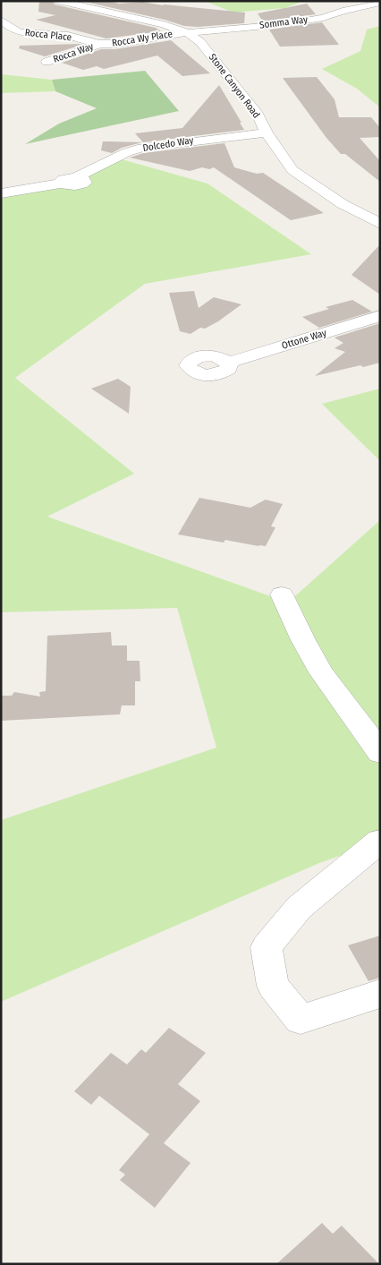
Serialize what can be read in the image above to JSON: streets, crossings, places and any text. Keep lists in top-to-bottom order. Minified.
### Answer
{"streets":{"street":["Somma Way","Rocca Place","Rocca Wy Place","Rocca Way","Stone Canyon Road","Dolcedo Way","Ottone Way"]},"crossings":[["Somma Way","Rocca Wy Place"],["Somma Way","Stone Canyon Road"],["Rocca Place","Rocca Wy Place"],["Rocca Place","Rocca Way"],["Rocca Wy Place","Rocca Way"],["Rocca Wy Place","Stone Canyon Road"],["Stone Canyon Road","Dolcedo Way"]]}
